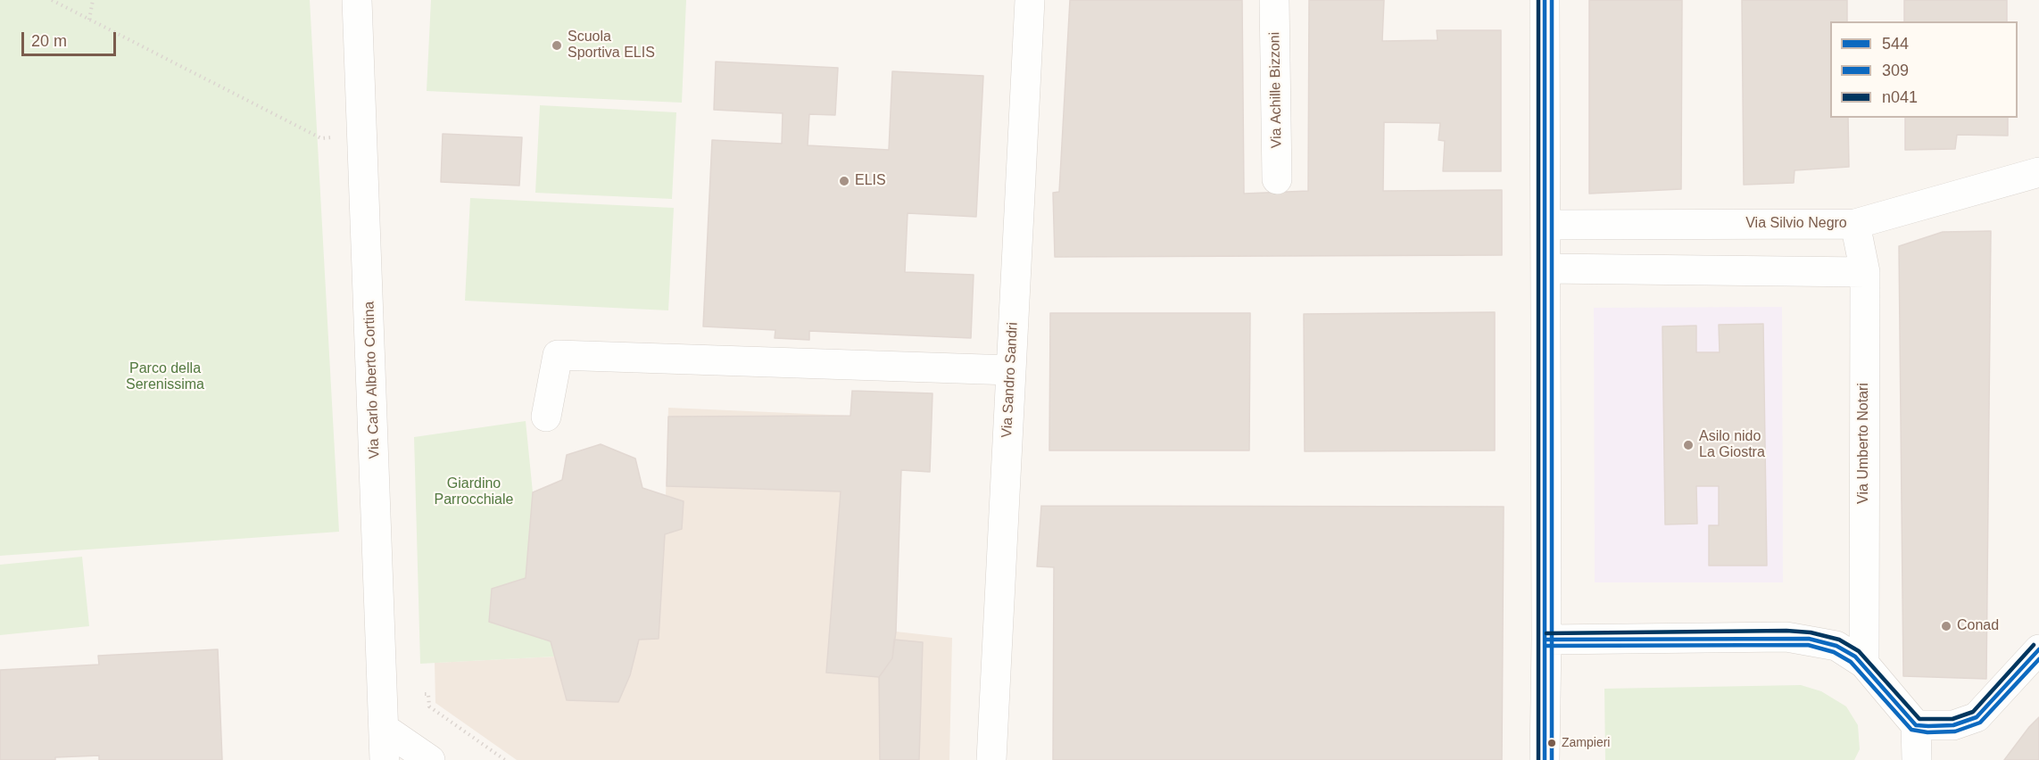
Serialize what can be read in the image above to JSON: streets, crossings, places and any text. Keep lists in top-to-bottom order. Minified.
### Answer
{"streets":{"street":["Via Achille Bizzoni","Via Silvio Negro","Via Carlo Alberto Cortina","Via Sandro Sandri","Via Umberto Notari"]},"crossings":[["Via Silvio Negro","Via Umberto Notari"]],"parks":["Parco della Serenissima","Giardino Parrocchiale"],"places":["Scuola Sportiva ELIS","ELIS","Asilo nido La Giostra","Conad","Zampieri"],"lines":["transit line 544","transit line 309","transit line n041"],"legend":["544","309","n041"],"scale_bar":"20 m"}
